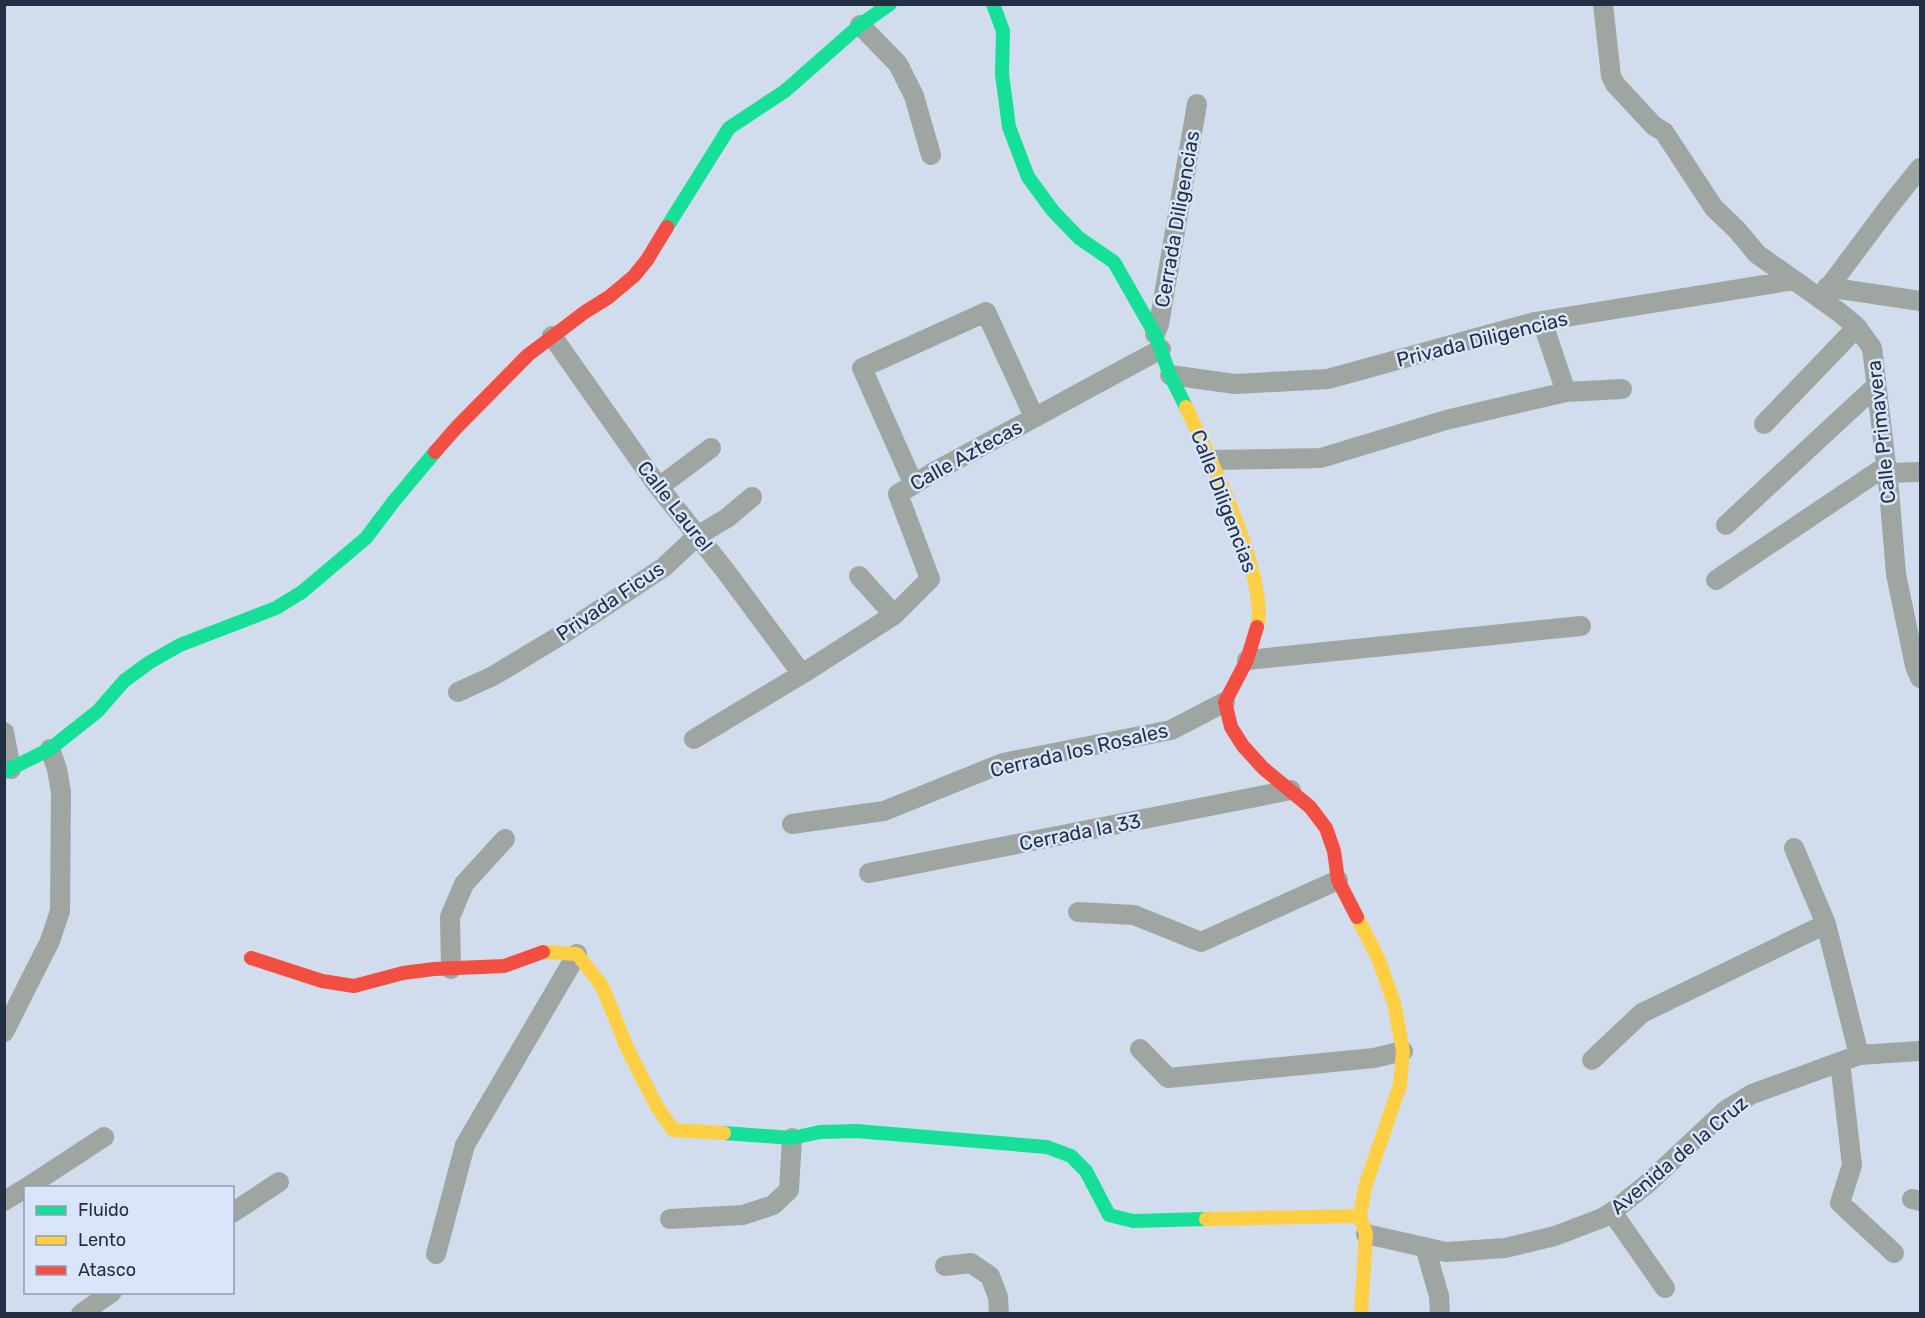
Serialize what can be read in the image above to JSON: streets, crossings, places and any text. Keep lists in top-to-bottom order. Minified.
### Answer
{"streets":{"street":["Cerrada Diligencias","Privada Diligencias","Calle Primavera","Calle Aztecas","Calle Diligencias","Calle Laurel","Privada Ficus","Cerrada los Rosales","Cerrada la 33","Avenida de la Cruz"]},"crossings":[["Cerrada Diligencias","Calle Aztecas"],["Cerrada Diligencias","Calle Diligencias"],["Privada Diligencias","Calle Primavera"],["Privada Diligencias","Calle Diligencias"],["Calle Aztecas","Calle Diligencias"],["Calle Aztecas","Calle Laurel"],["Calle Diligencias","Cerrada los Rosales"],["Calle Laurel","Privada Ficus"]],"legend":["Fluido","Lento","Atasco"]}
